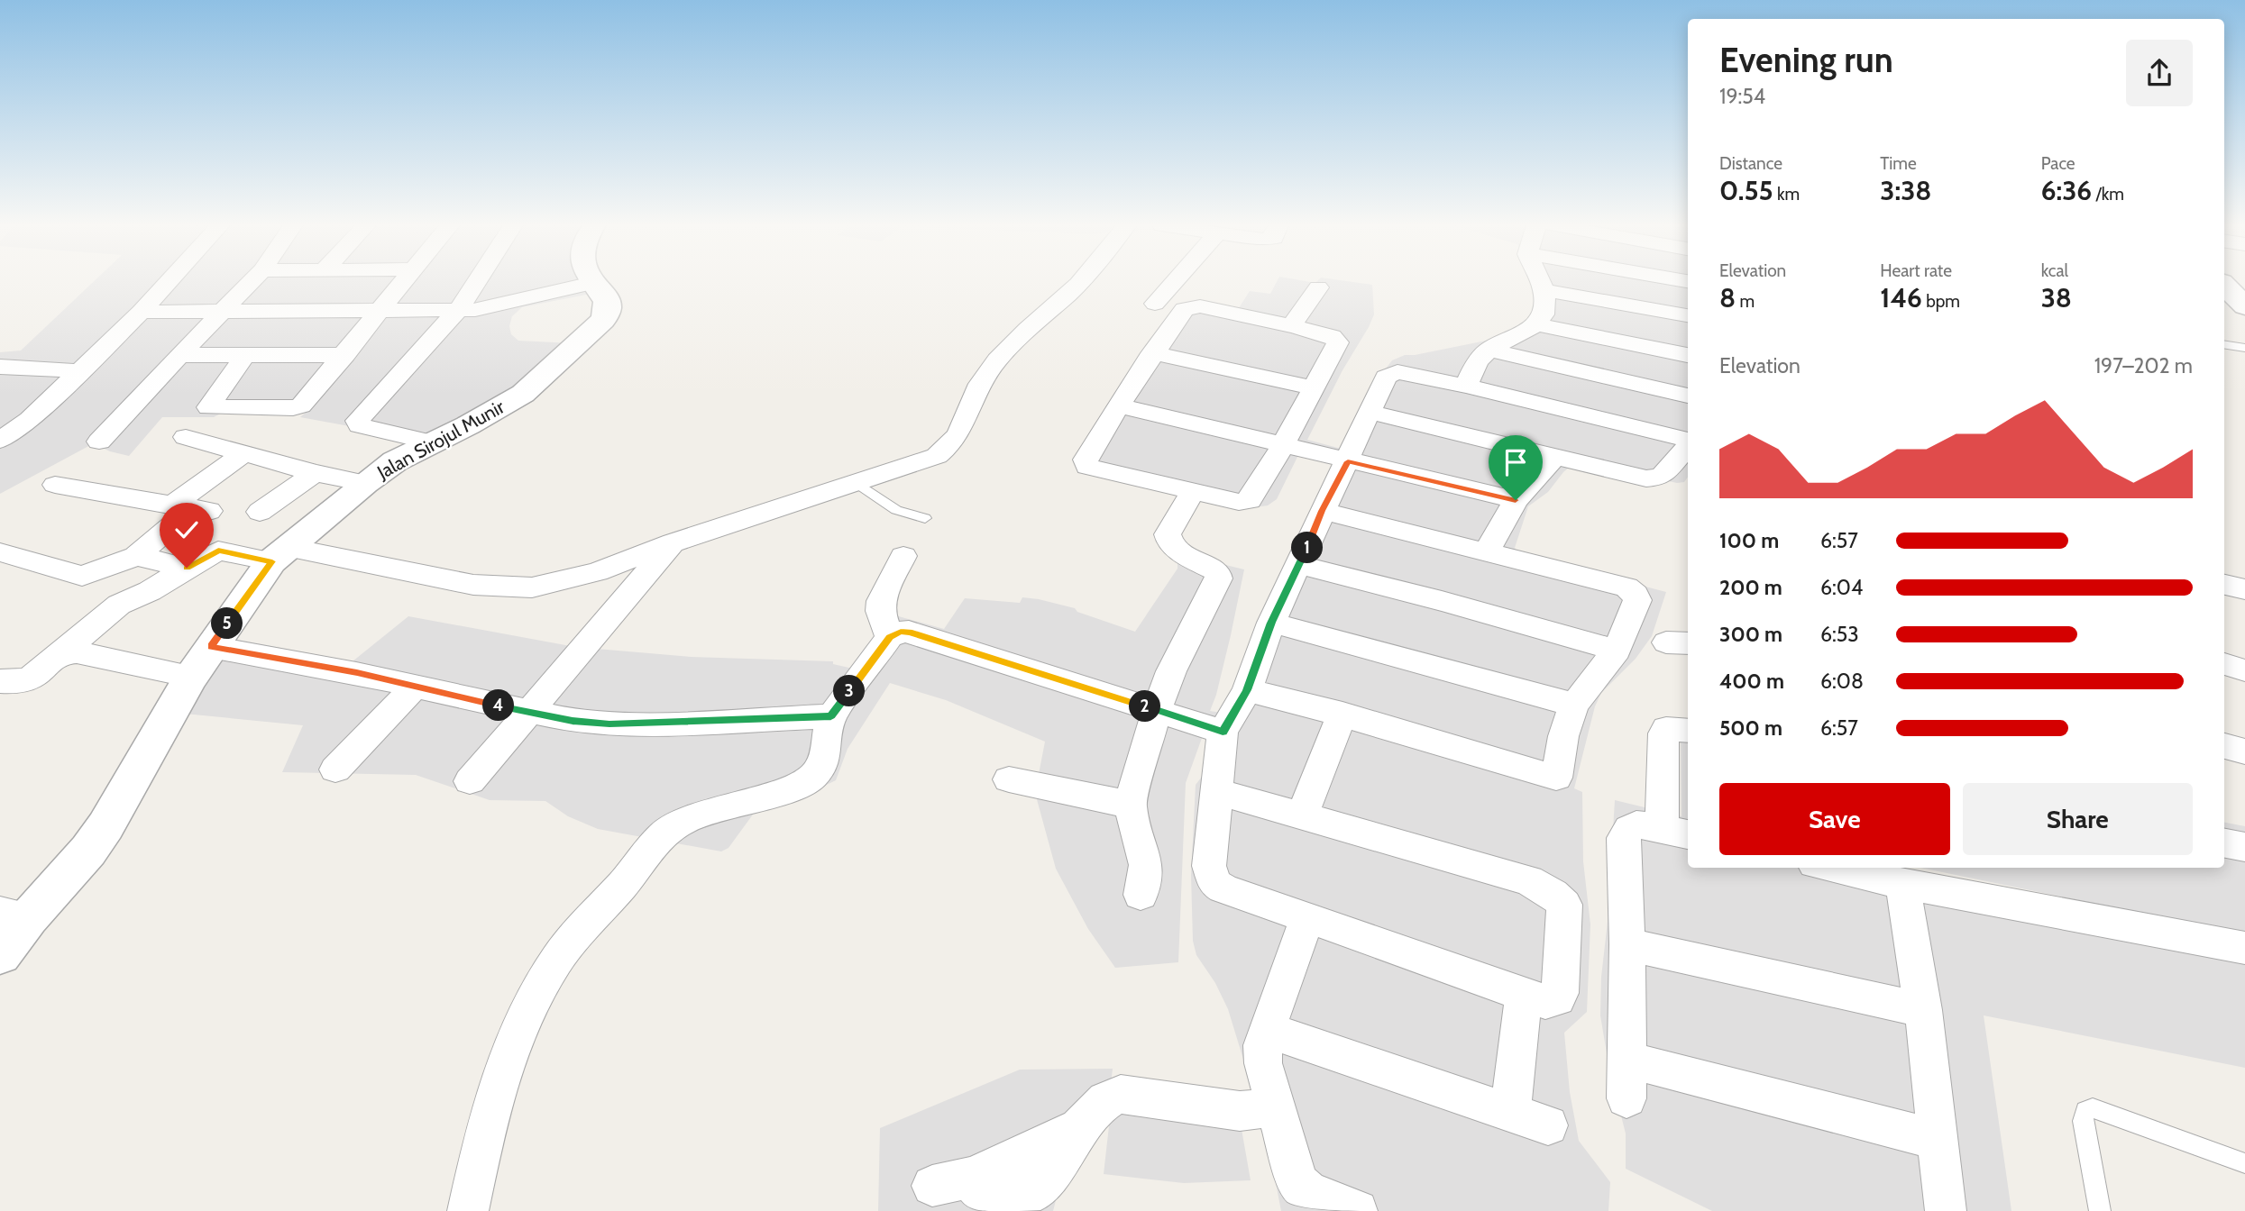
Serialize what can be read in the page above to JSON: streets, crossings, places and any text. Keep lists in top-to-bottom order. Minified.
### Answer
{"streets":{"street":["Jalan Sirojul Munir"]},"page":{"heading":["Evening run","19:54"],"stats":[["Distance","0.55 km"],["Time","3:38"],["Pace","6:36 /km"],["Elevation","8 m"],["Heart rate","146 bpm"],["kcal","38"]],"chart":["Elevation","197–202 m"],"list":[{"name":"100 m","note":"6:57"},{"name":"200 m","note":"6:04"},{"name":"300 m","note":"6:53"},{"name":"400 m","note":"6:08"},{"name":"500 m","note":"6:57"}],"pins":["1","5","3","4","2"],"buttons":["Save","Share"]}}
